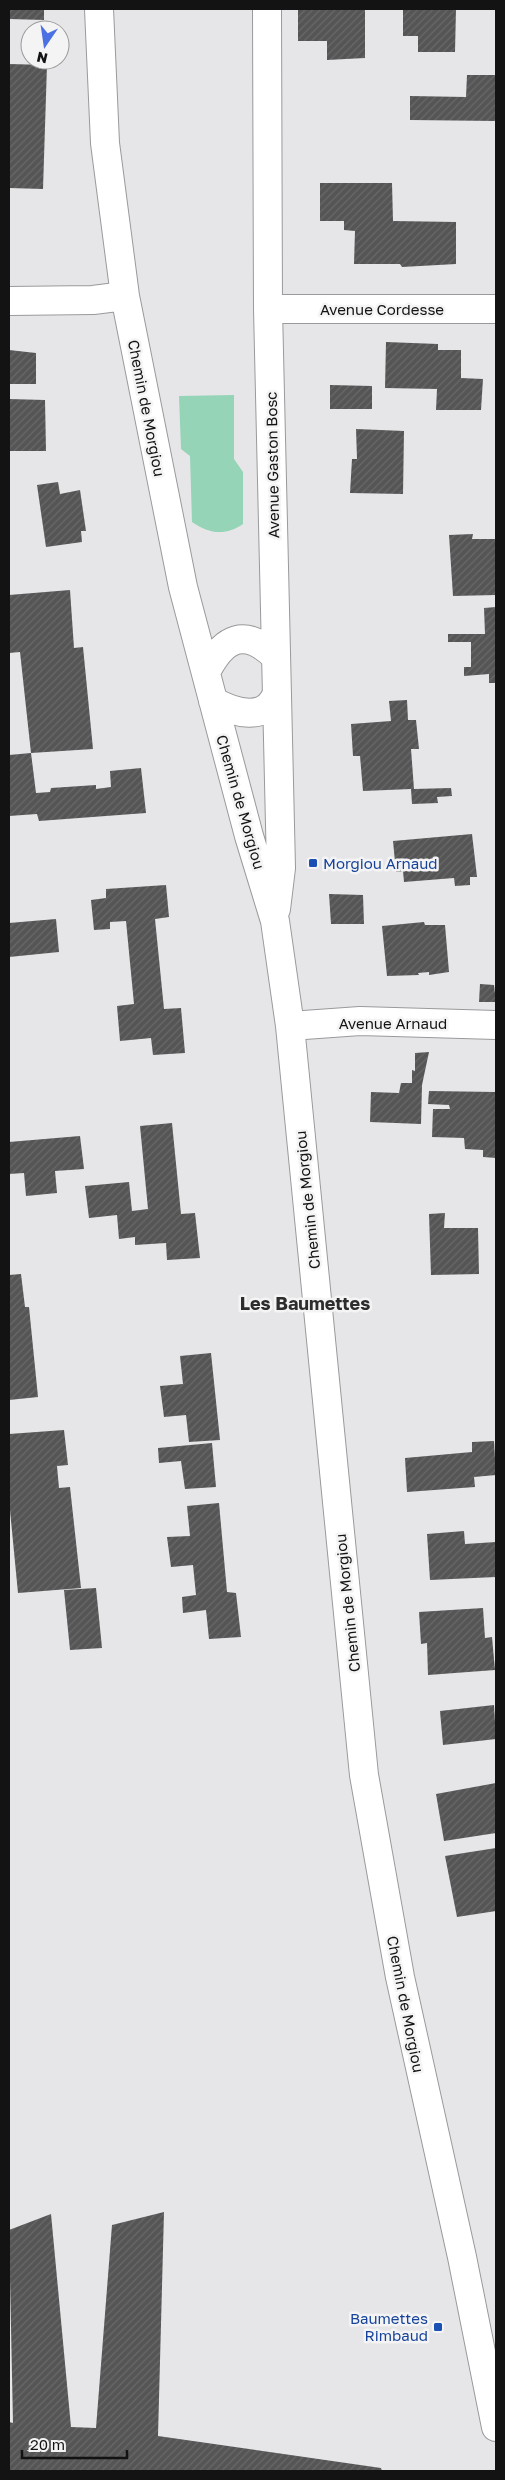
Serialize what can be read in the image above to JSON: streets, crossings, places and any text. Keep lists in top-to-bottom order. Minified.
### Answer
{"streets":{"street":["Avenue Cordesse","Chemin de Morgiou","Avenue Gaston Bosc","Avenue Arnaud"]},"crossings":[["Avenue Cordesse","Avenue Gaston Bosc"],["Chemin de Morgiou","Avenue Gaston Bosc"],["Chemin de Morgiou","Avenue Arnaud"]],"districts":["Les Baumettes"],"places":{"transit":["Morgiou Arnaud","Baumettes Rimbaud"]},"scale_bar":"20 m","north":"bottom"}
